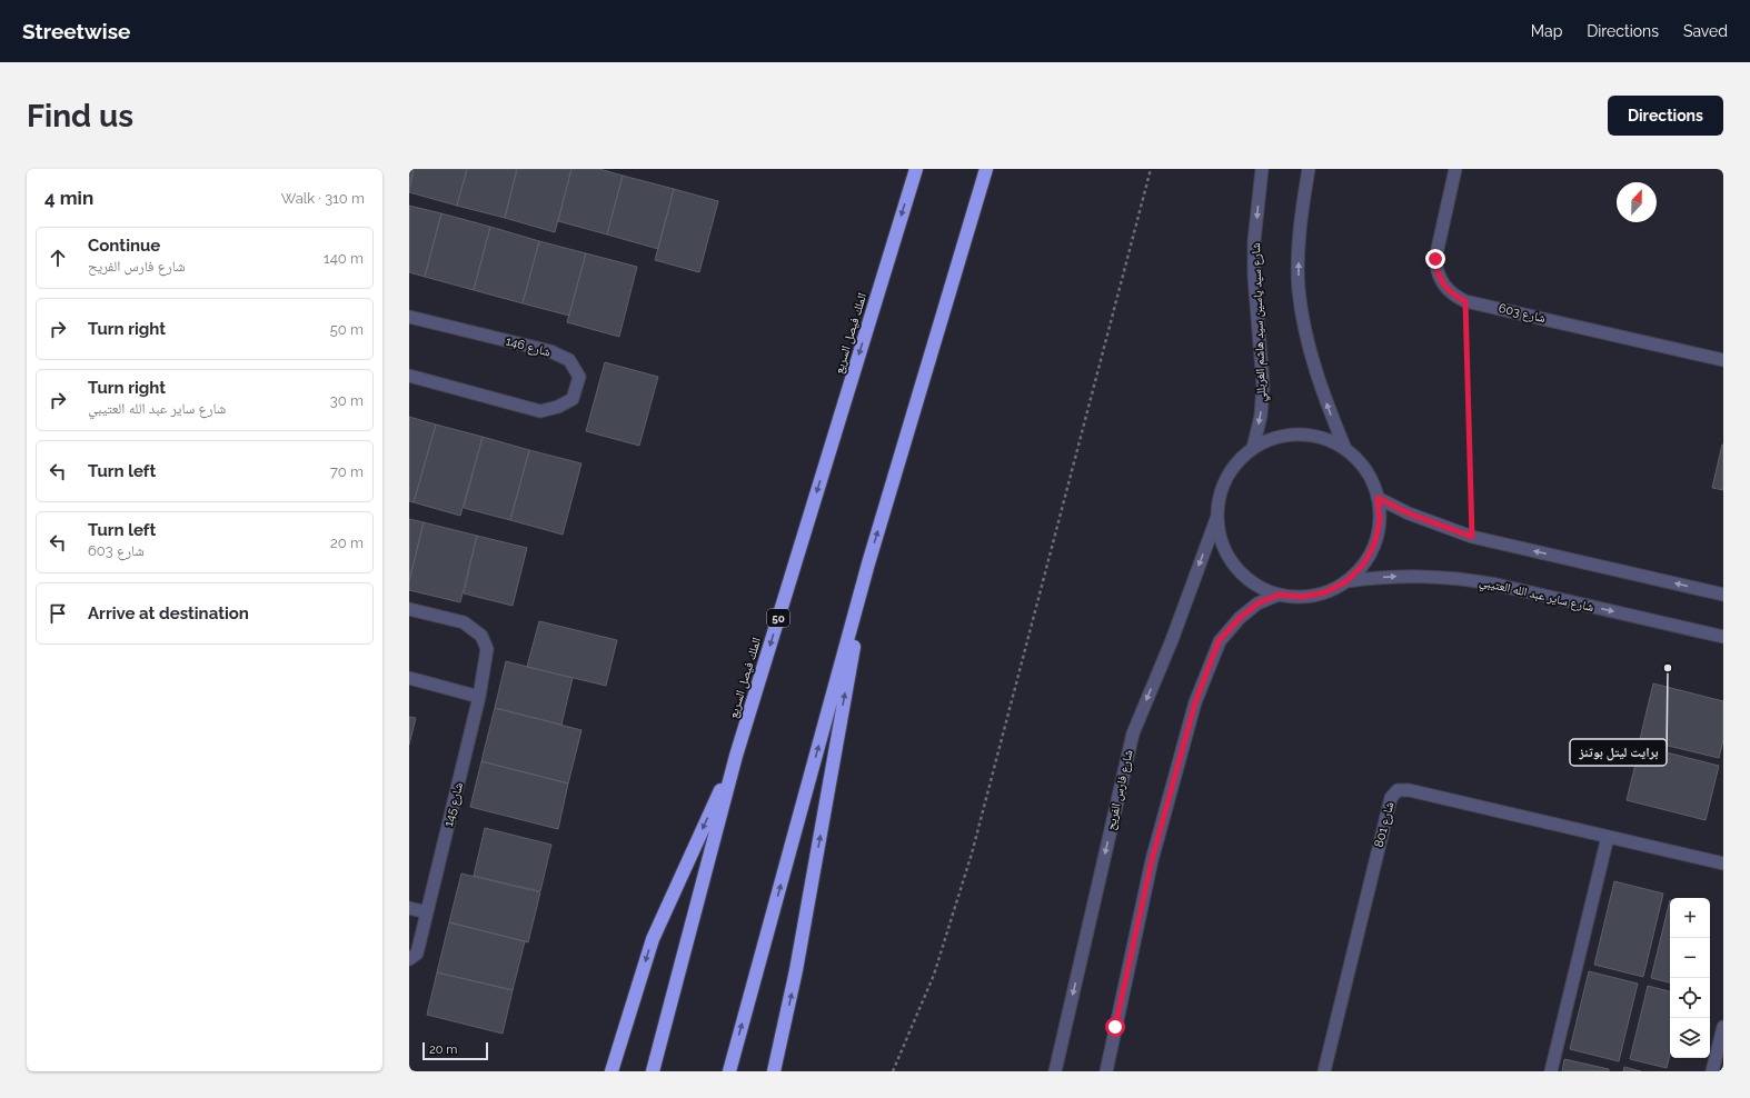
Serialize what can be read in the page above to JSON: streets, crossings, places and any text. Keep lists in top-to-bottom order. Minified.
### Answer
{"streets":{"highway":["الملك فيصل السريع","50"],"street":["شارع 603","شارع سيد ياسين سيد هاشم الغربللي","شارع 146","شارع ساير عبد الله العتيبي","شارع فارس الفريح","شارع 145","شارع 801"]},"places":["برايت ليتل بوتنز"],"scale_bar":"20 m","north":"top","page":{"header":"Streetwise","nav":["Map","Directions","Saved"],"buttons":"Directions","title":"Find us","heading":["4 min","Walk · 310 m"],"list":[["Continue","شارع فارس الفريح","140 m"],["Turn right","50 m"],["Turn right","شارع ساير عبد الله العتيبي","30 m"],["Turn left","70 m"],["Turn left","شارع 603","20 m"],"Arrive at destination"],"map_buttons":["+","−"],"scale":"20 m"}}
